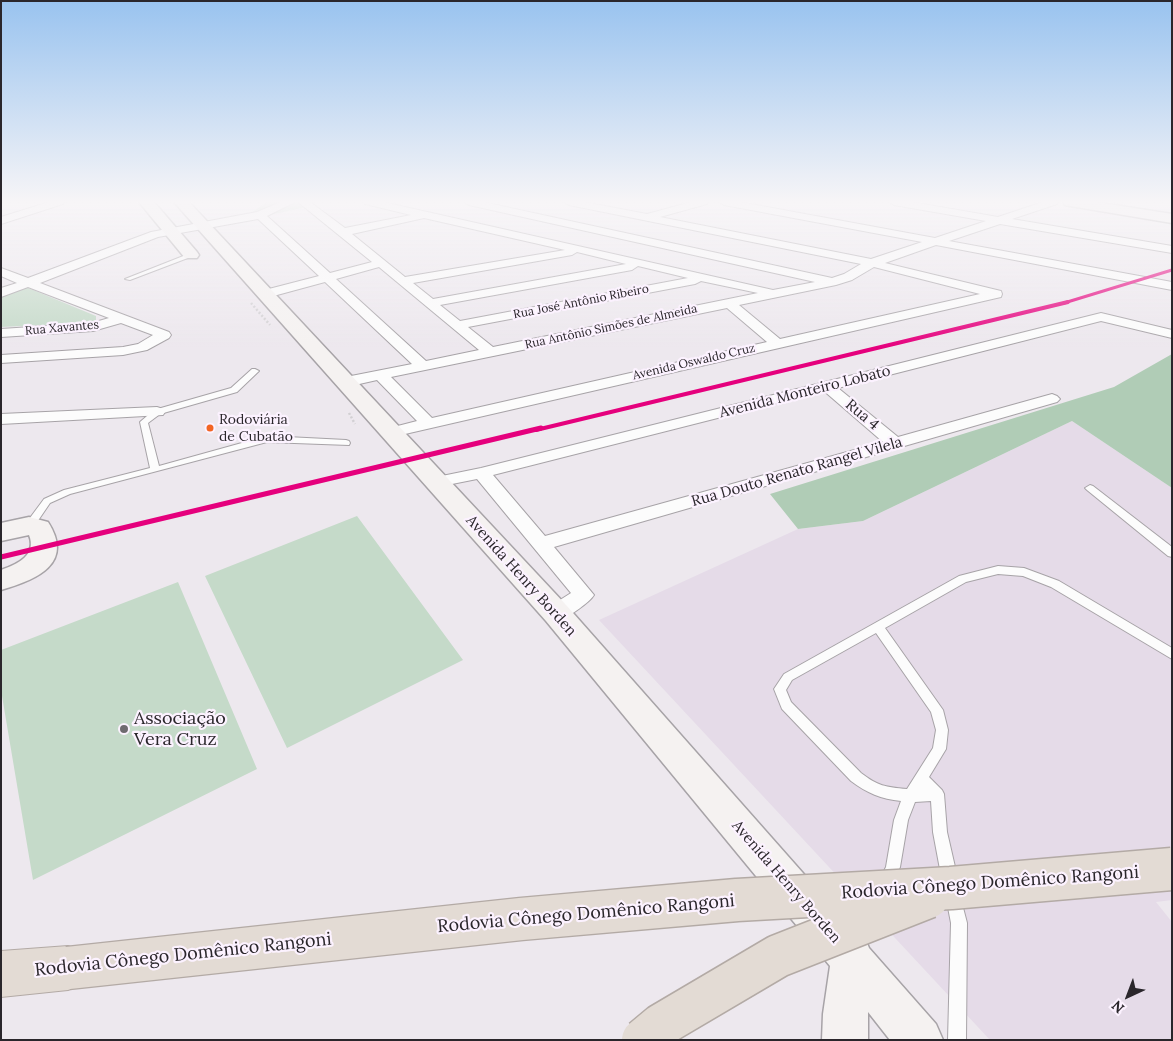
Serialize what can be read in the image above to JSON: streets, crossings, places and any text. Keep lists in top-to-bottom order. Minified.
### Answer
{"streets":{"highway":["Rodovia Cônego Domênico Rangoni"],"street":["Rua José Antônio Ribeiro","Rua Antônio Simões de Almeida","Rua Xavantes","Avenida Oswaldo Cruz","Avenida Monteiro Lobato","Rua 4","Rua Douto Renato Rangel Vilela","Avenida Henry Borden"]},"crossings":[["Rua Antônio Simões de Almeida","Avenida Oswaldo Cruz"],["Rua Antônio Simões de Almeida","Avenida Henry Borden"],["Avenida Oswaldo Cruz","Avenida Henry Borden"],["Avenida Monteiro Lobato","Rua 4"],["Avenida Monteiro Lobato","Avenida Henry Borden"],["Rua 4","Rua Douto Renato Rangel Vilela"]],"places":["Rodoviária de Cubatão","Associação Vera Cruz"],"north":"bottom left"}
